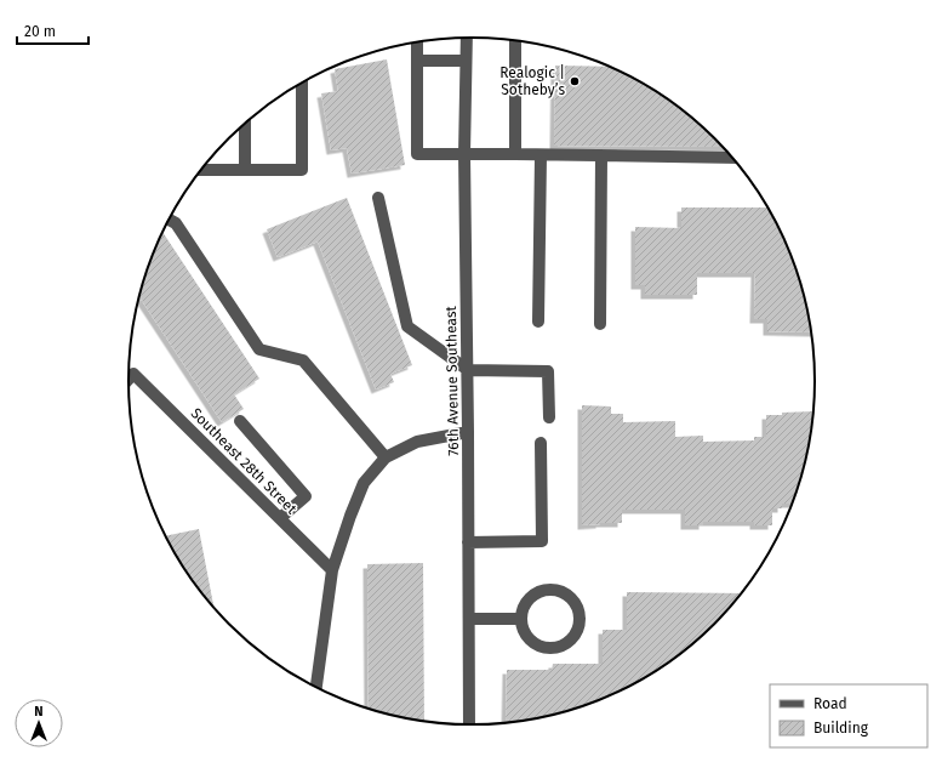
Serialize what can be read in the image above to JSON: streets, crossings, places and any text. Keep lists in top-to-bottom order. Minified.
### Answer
{"streets":{"street":["76th Avenue Southeast","Southeast 28th Street"]},"places":["Realogic | Sotheby’s"],"legend":["Road","Building"],"scale_bar":"20 m","north":"top"}
